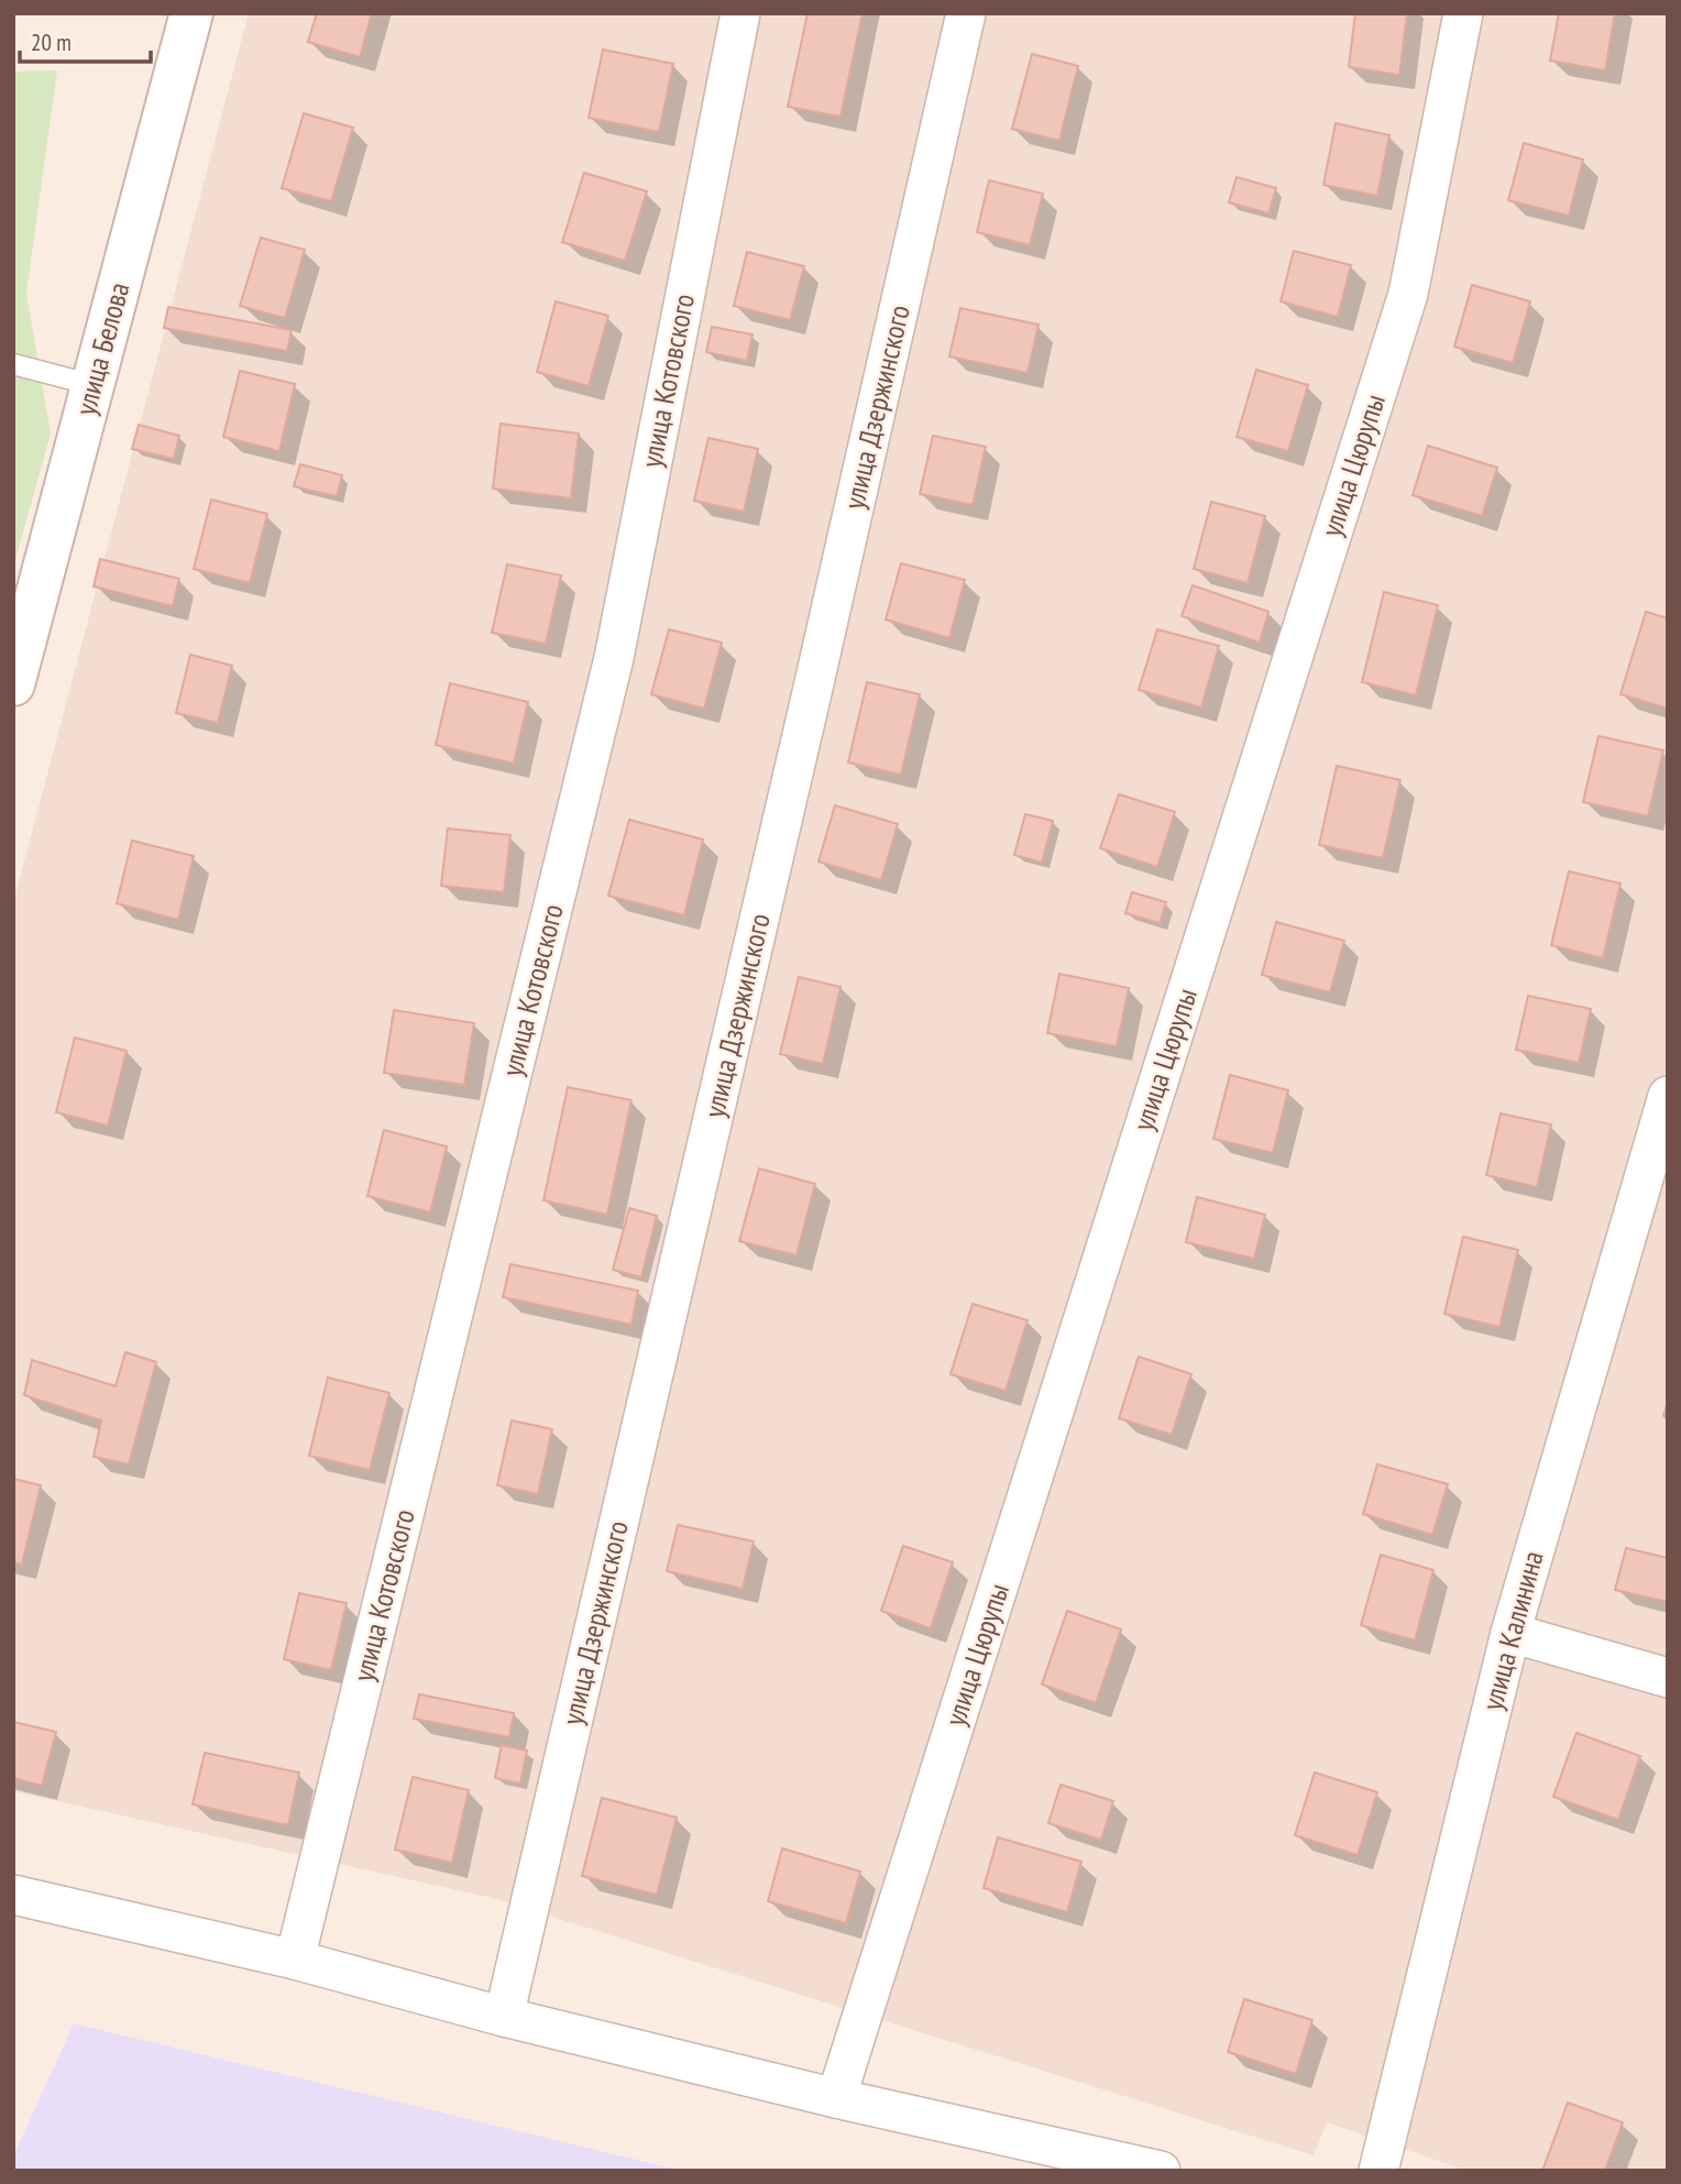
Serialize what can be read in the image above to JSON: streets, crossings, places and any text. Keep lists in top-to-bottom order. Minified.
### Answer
{"streets":{"main road":["улица Белова"],"street":["улица Котовского","улица Дзержинского","улица Цюрупы","улица Калинина"]},"scale_bar":"20 m"}
